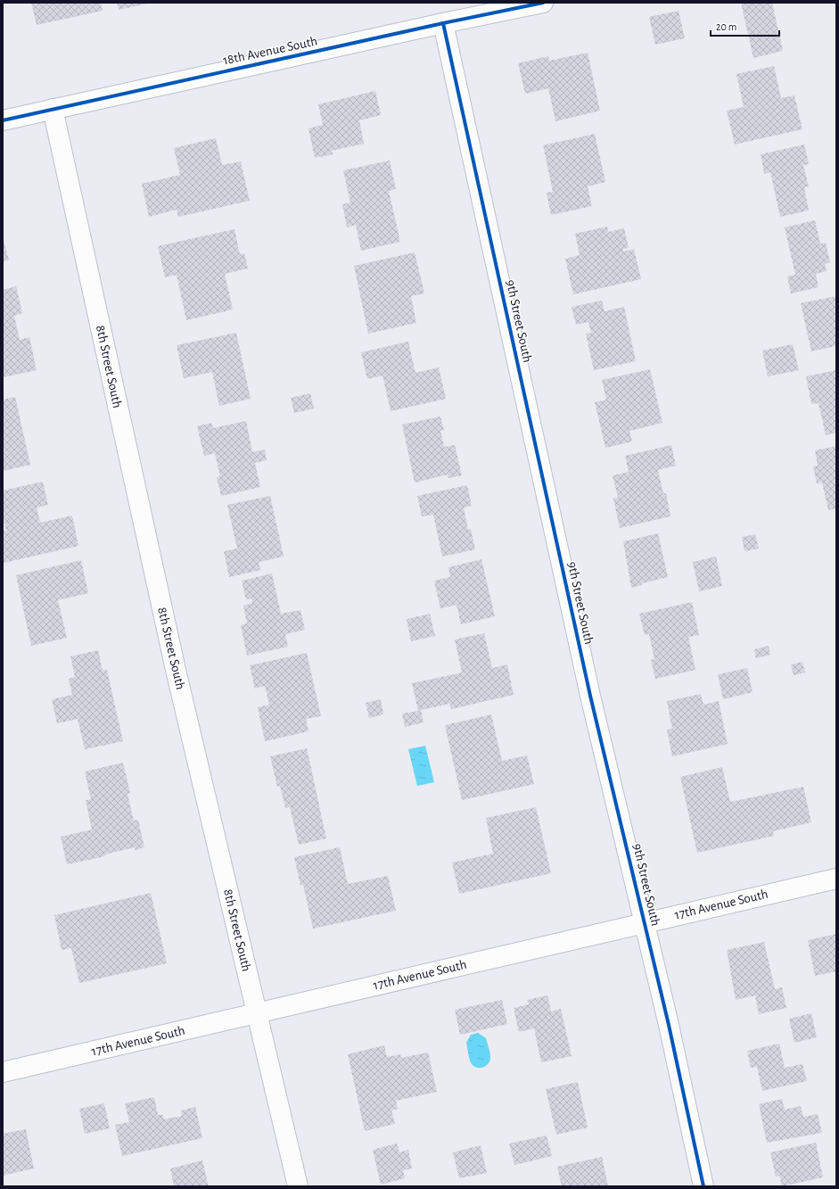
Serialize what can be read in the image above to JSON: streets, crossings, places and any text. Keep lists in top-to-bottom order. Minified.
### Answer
{"streets":{"street":["18th Avenue South","9th Street South","8th Street South","17th Avenue South"]},"crossings":[["18th Avenue South","9th Street South"],["18th Avenue South","8th Street South"],["9th Street South","17th Avenue South"],["8th Street South","17th Avenue South"]],"scale_bar":"20 m"}
